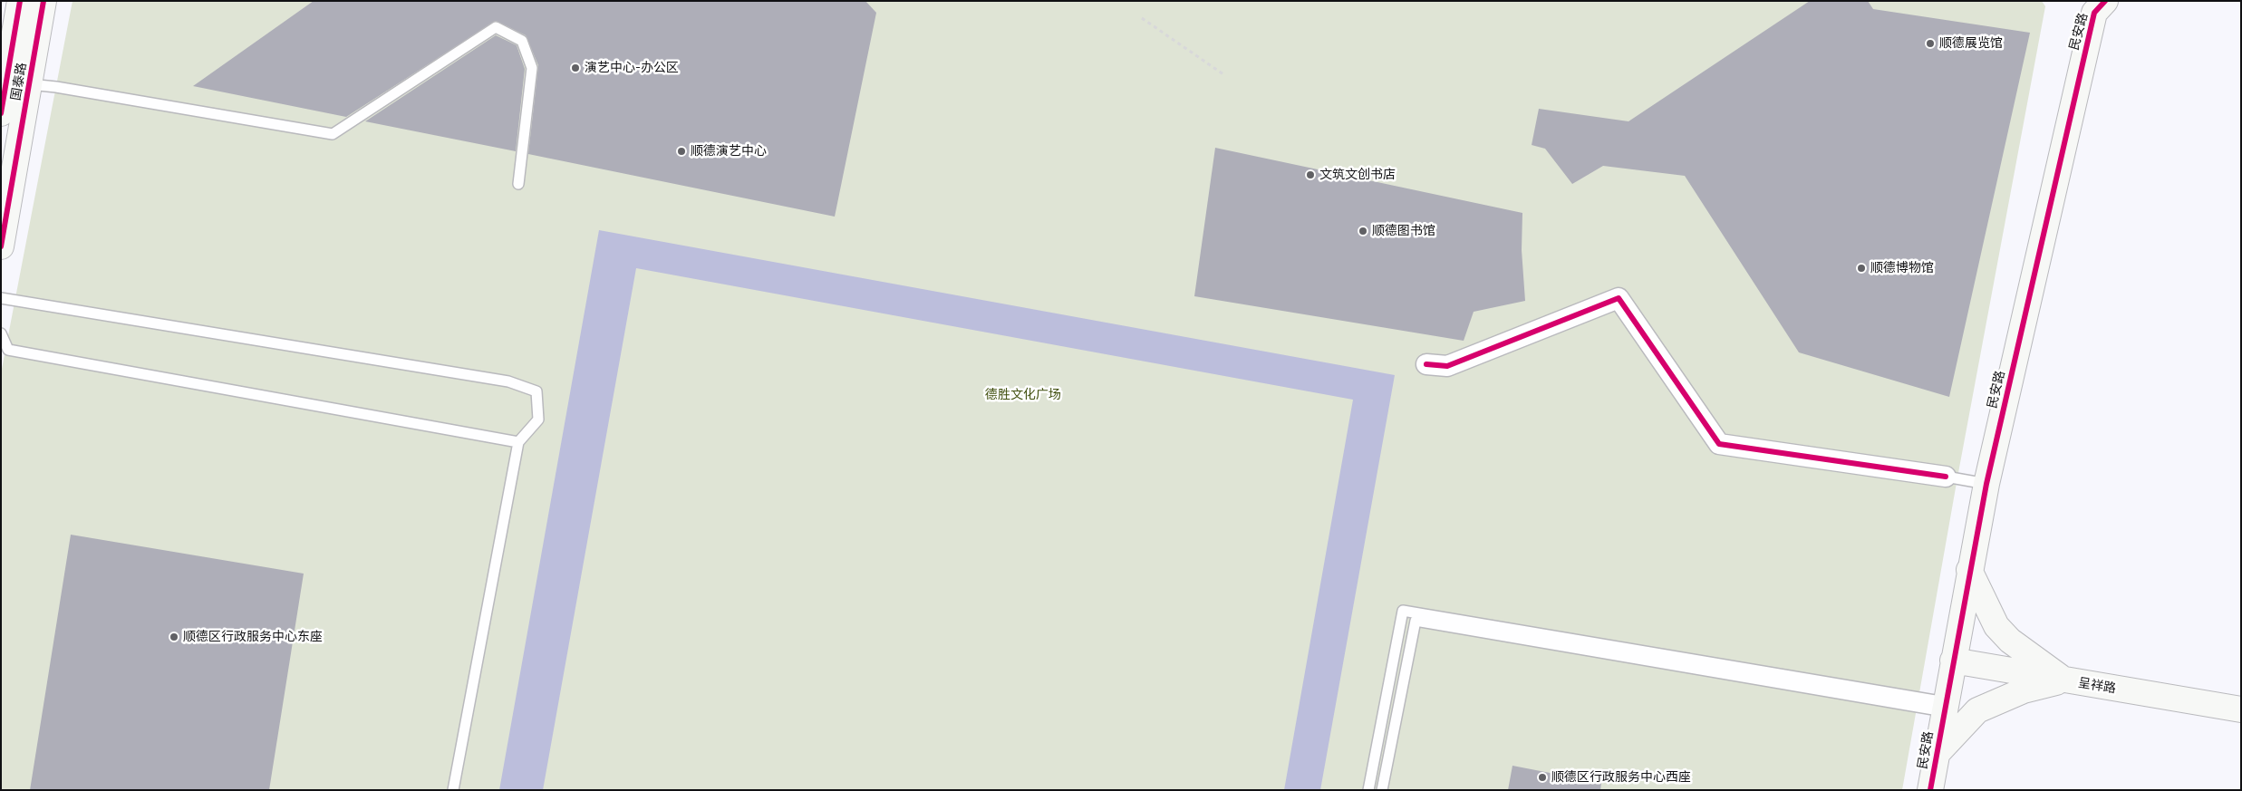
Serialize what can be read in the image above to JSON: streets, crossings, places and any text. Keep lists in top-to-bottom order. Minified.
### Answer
{"streets":{"street":["民安路","国泰路","呈祥路"]},"crossings":[["民安路","呈祥路"]],"parks":["德胜文化广场"],"places":["顺德展览馆","演艺中心-办公区","顺德演艺中心","文筑文创书店","顺德图书馆","顺德博物馆","顺德区行政服务中心东座","顺德区行政服务中心西座"]}
